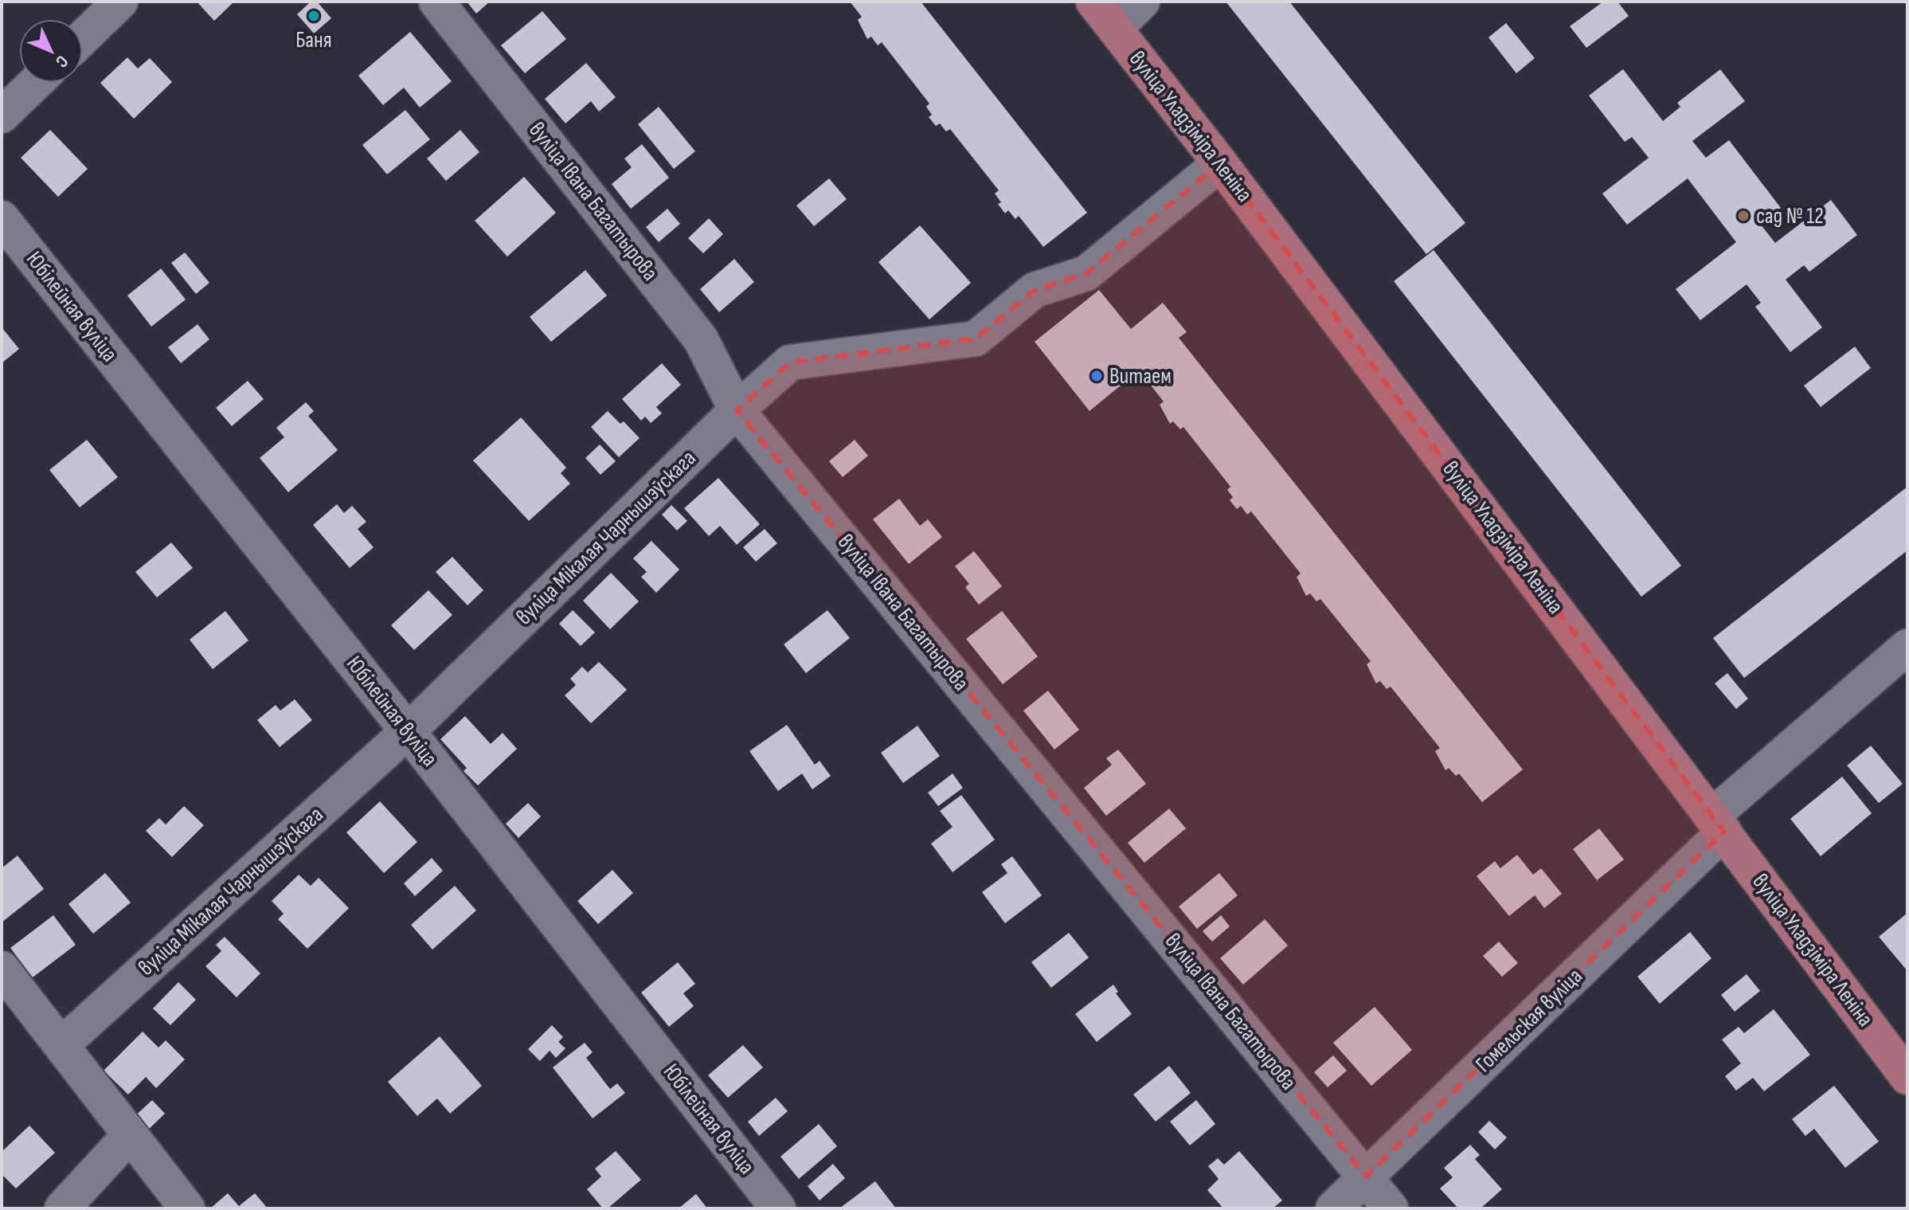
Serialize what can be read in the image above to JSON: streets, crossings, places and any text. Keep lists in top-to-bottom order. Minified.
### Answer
{"streets":{"main road":["вуліца Уладзіміра Леніна"],"street":["вуліца Івана Багатырова","Юбілейная вуліца","вуліца Мікалая Чарнышэўскага","Гомельская вуліца"]},"crossings":[["вуліца Уладзіміра Леніна","вуліца Мікалая Чарнышэўскага"],["вуліца Уладзіміра Леніна","Гомельская вуліца"],["вуліца Івана Багатырова","вуліца Мікалая Чарнышэўскага"],["вуліца Івана Багатырова","Гомельская вуліца"],["Юбілейная вуліца","вуліца Мікалая Чарнышэўскага"]],"places":["Баня","сад № 12","Витаем"],"north":"bottom right"}
